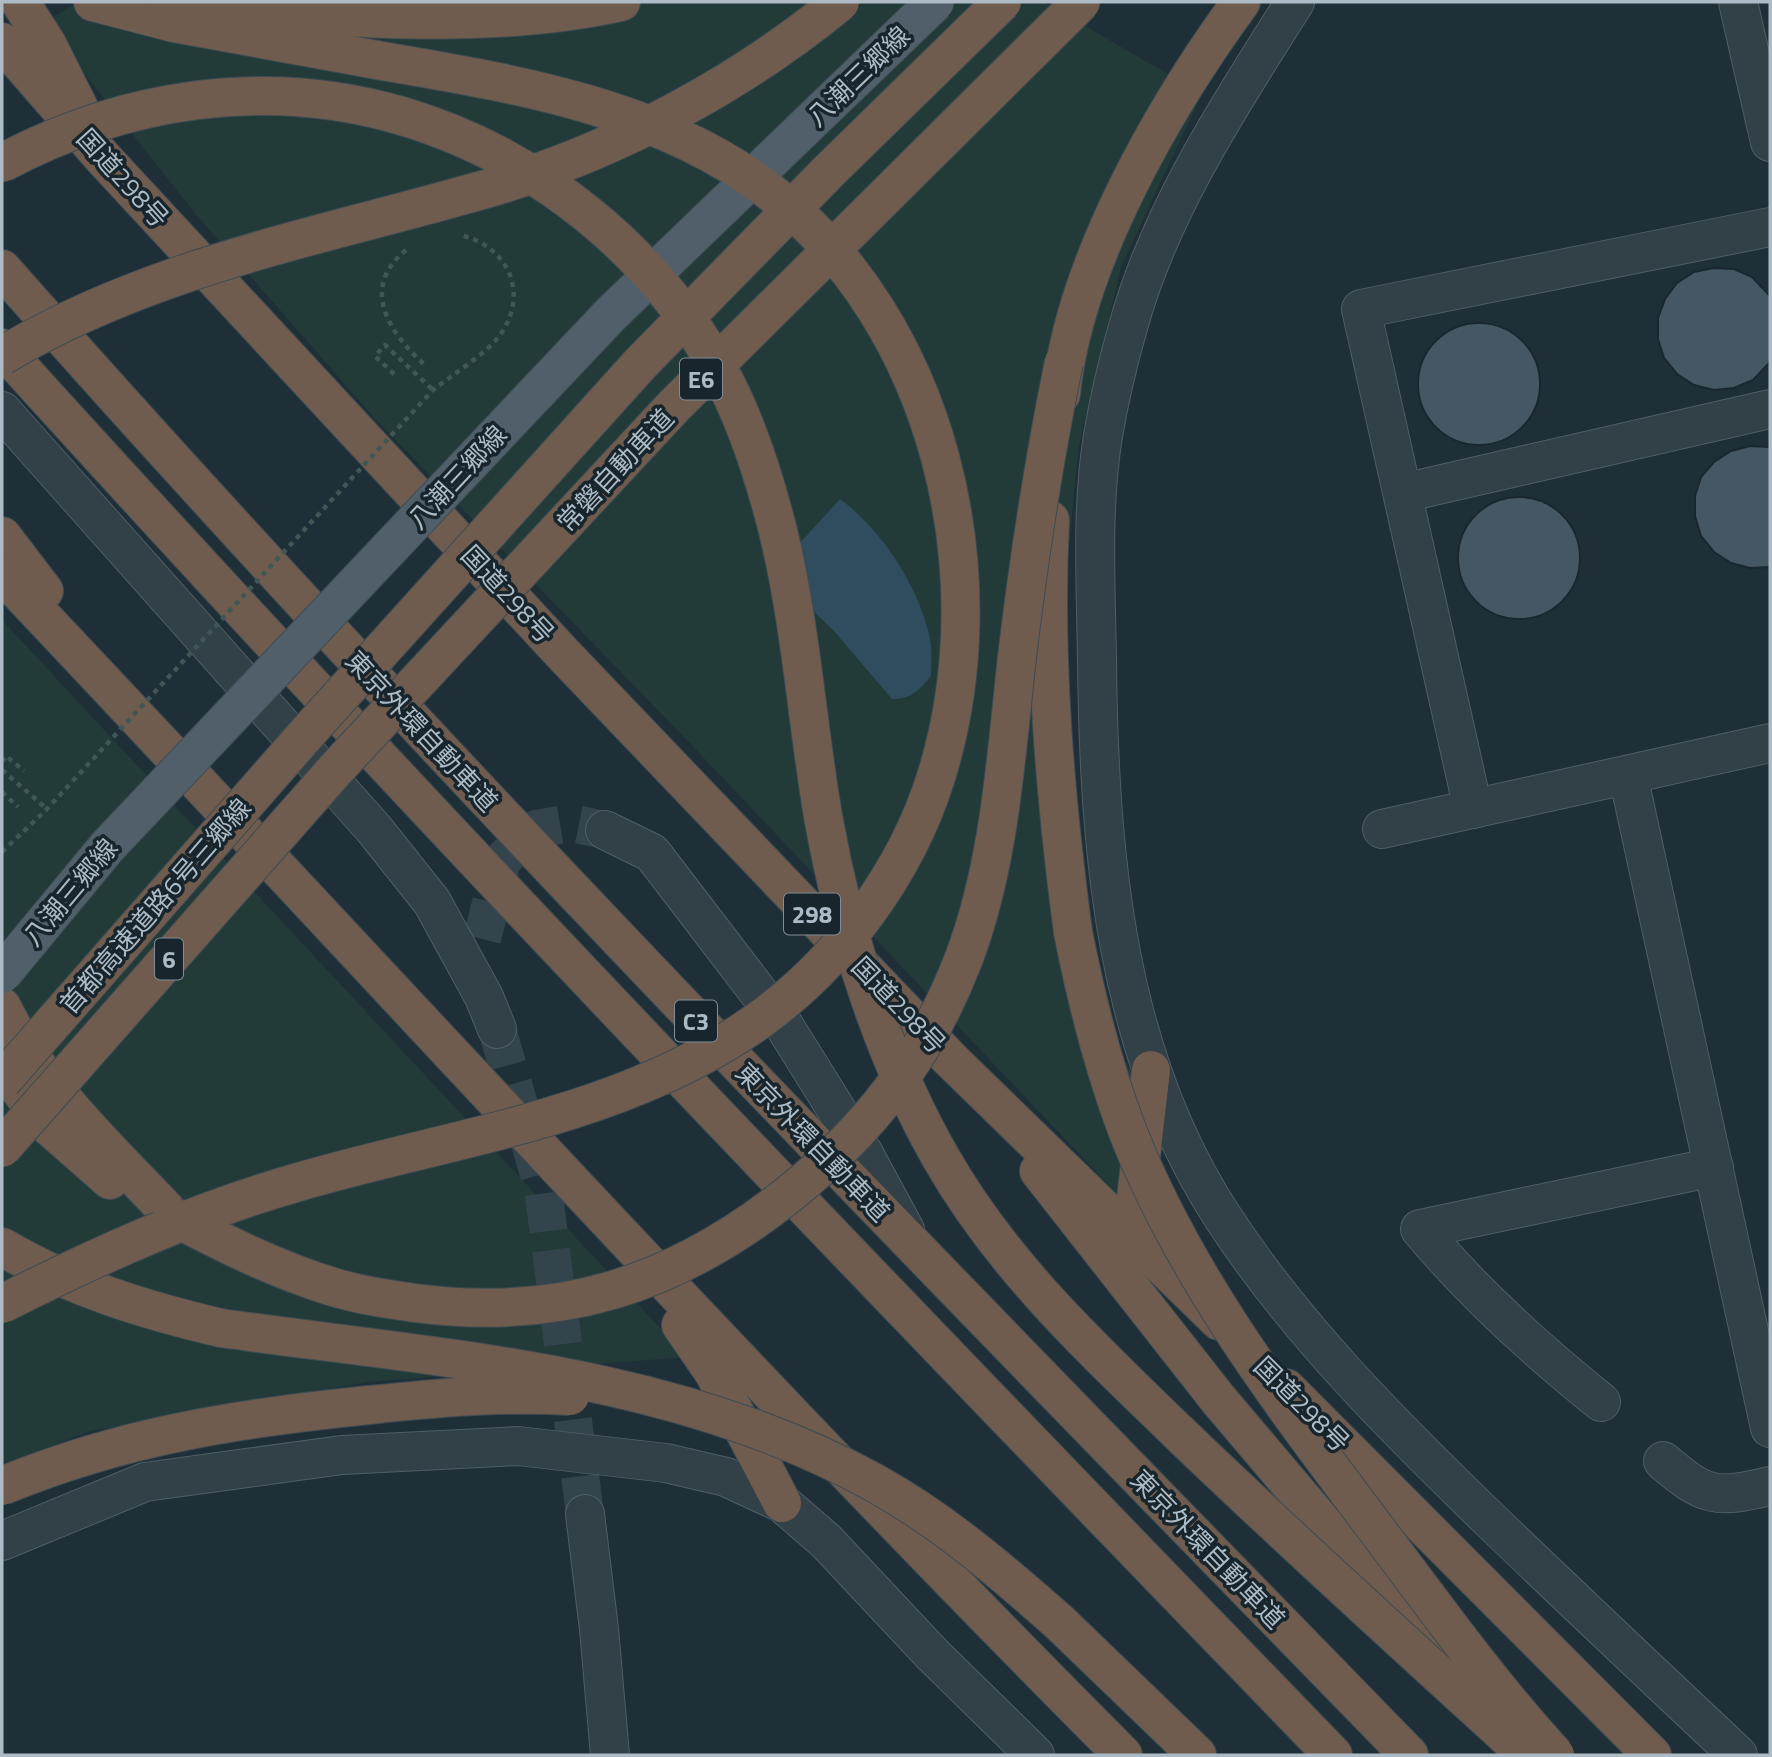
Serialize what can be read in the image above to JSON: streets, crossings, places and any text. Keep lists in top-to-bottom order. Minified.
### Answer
{"streets":{"highway":["国道298号","E6","常磐自動車道","東京外環自動車道","首都高速道路6号三郷線","298","6","C3"],"main road":["八潮三郷線"]},"crossings":[["常磐自動車道","首都高速道路6号三郷線"]]}
